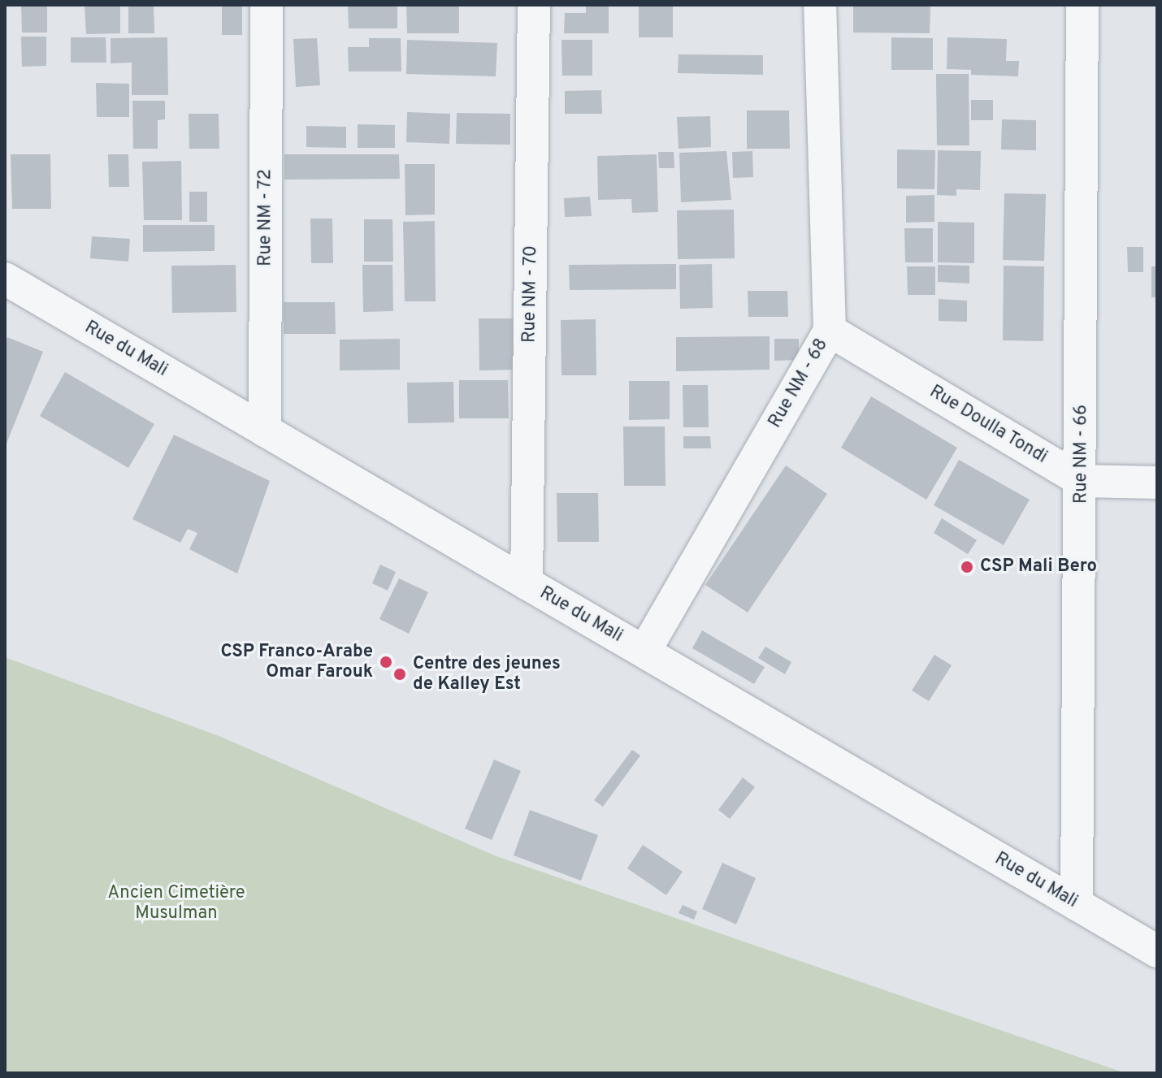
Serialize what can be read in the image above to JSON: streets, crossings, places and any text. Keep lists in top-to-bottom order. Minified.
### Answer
{"streets":{"street":["Rue NM - 72","Rue NM - 70","Rue du Mali","Rue NM - 68","Rue Doulla Tondi","Rue NM - 66"]},"crossings":[["Rue NM - 72","Rue du Mali"],["Rue NM - 70","Rue du Mali"],["Rue du Mali","Rue NM - 68"],["Rue du Mali","Rue NM - 66"],["Rue NM - 68","Rue Doulla Tondi"],["Rue Doulla Tondi","Rue NM - 66"]],"parks":["Ancien Cimetière Musulman"],"places":["CSP Mali Bero","CSP Franco-Arabe Omar Farouk","Centre des jeunes de Kalley Est"]}
